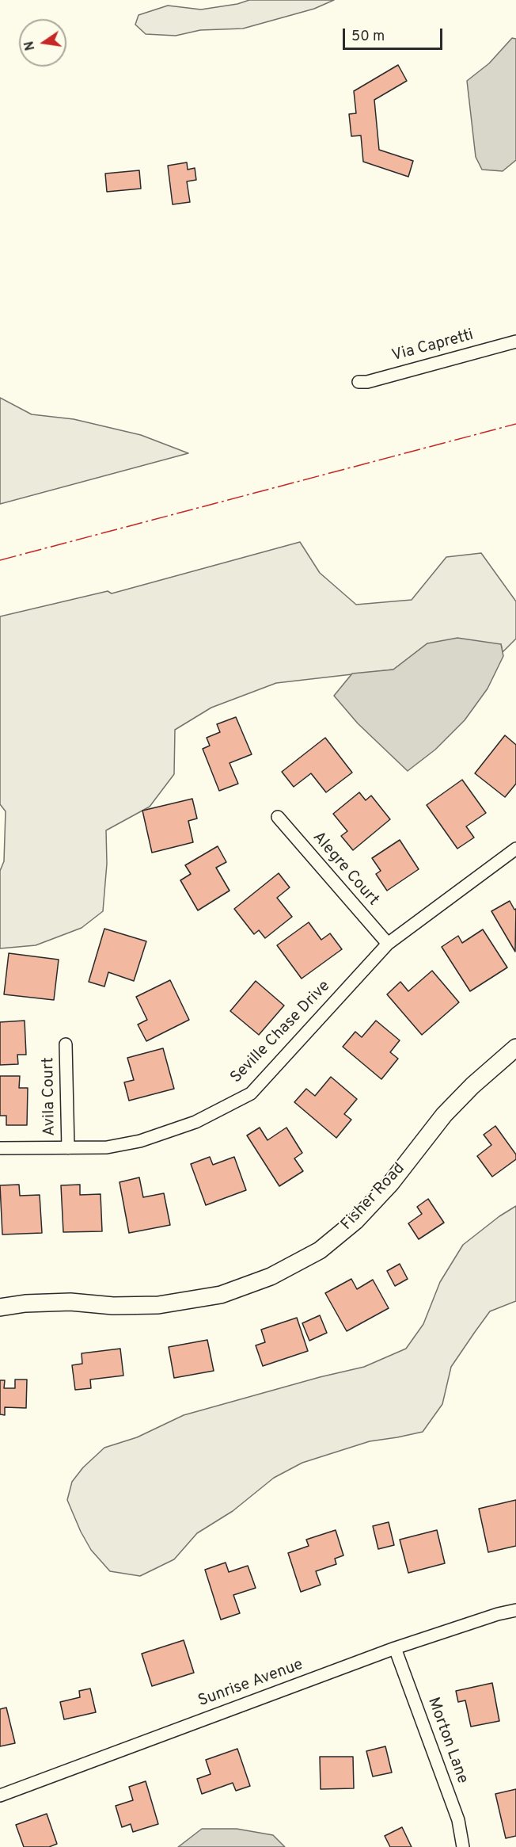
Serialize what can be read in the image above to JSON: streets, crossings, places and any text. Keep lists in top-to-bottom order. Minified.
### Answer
{"streets":{"street":["Via Capretti","Alegre Court","Seville Chase Drive","Avila Court","Fisher Road","Sunrise Avenue","Morton Lane"]},"crossings":[["Alegre Court","Seville Chase Drive"],["Seville Chase Drive","Avila Court"],["Sunrise Avenue","Morton Lane"]],"scale_bar":"50 m","north":"left"}
